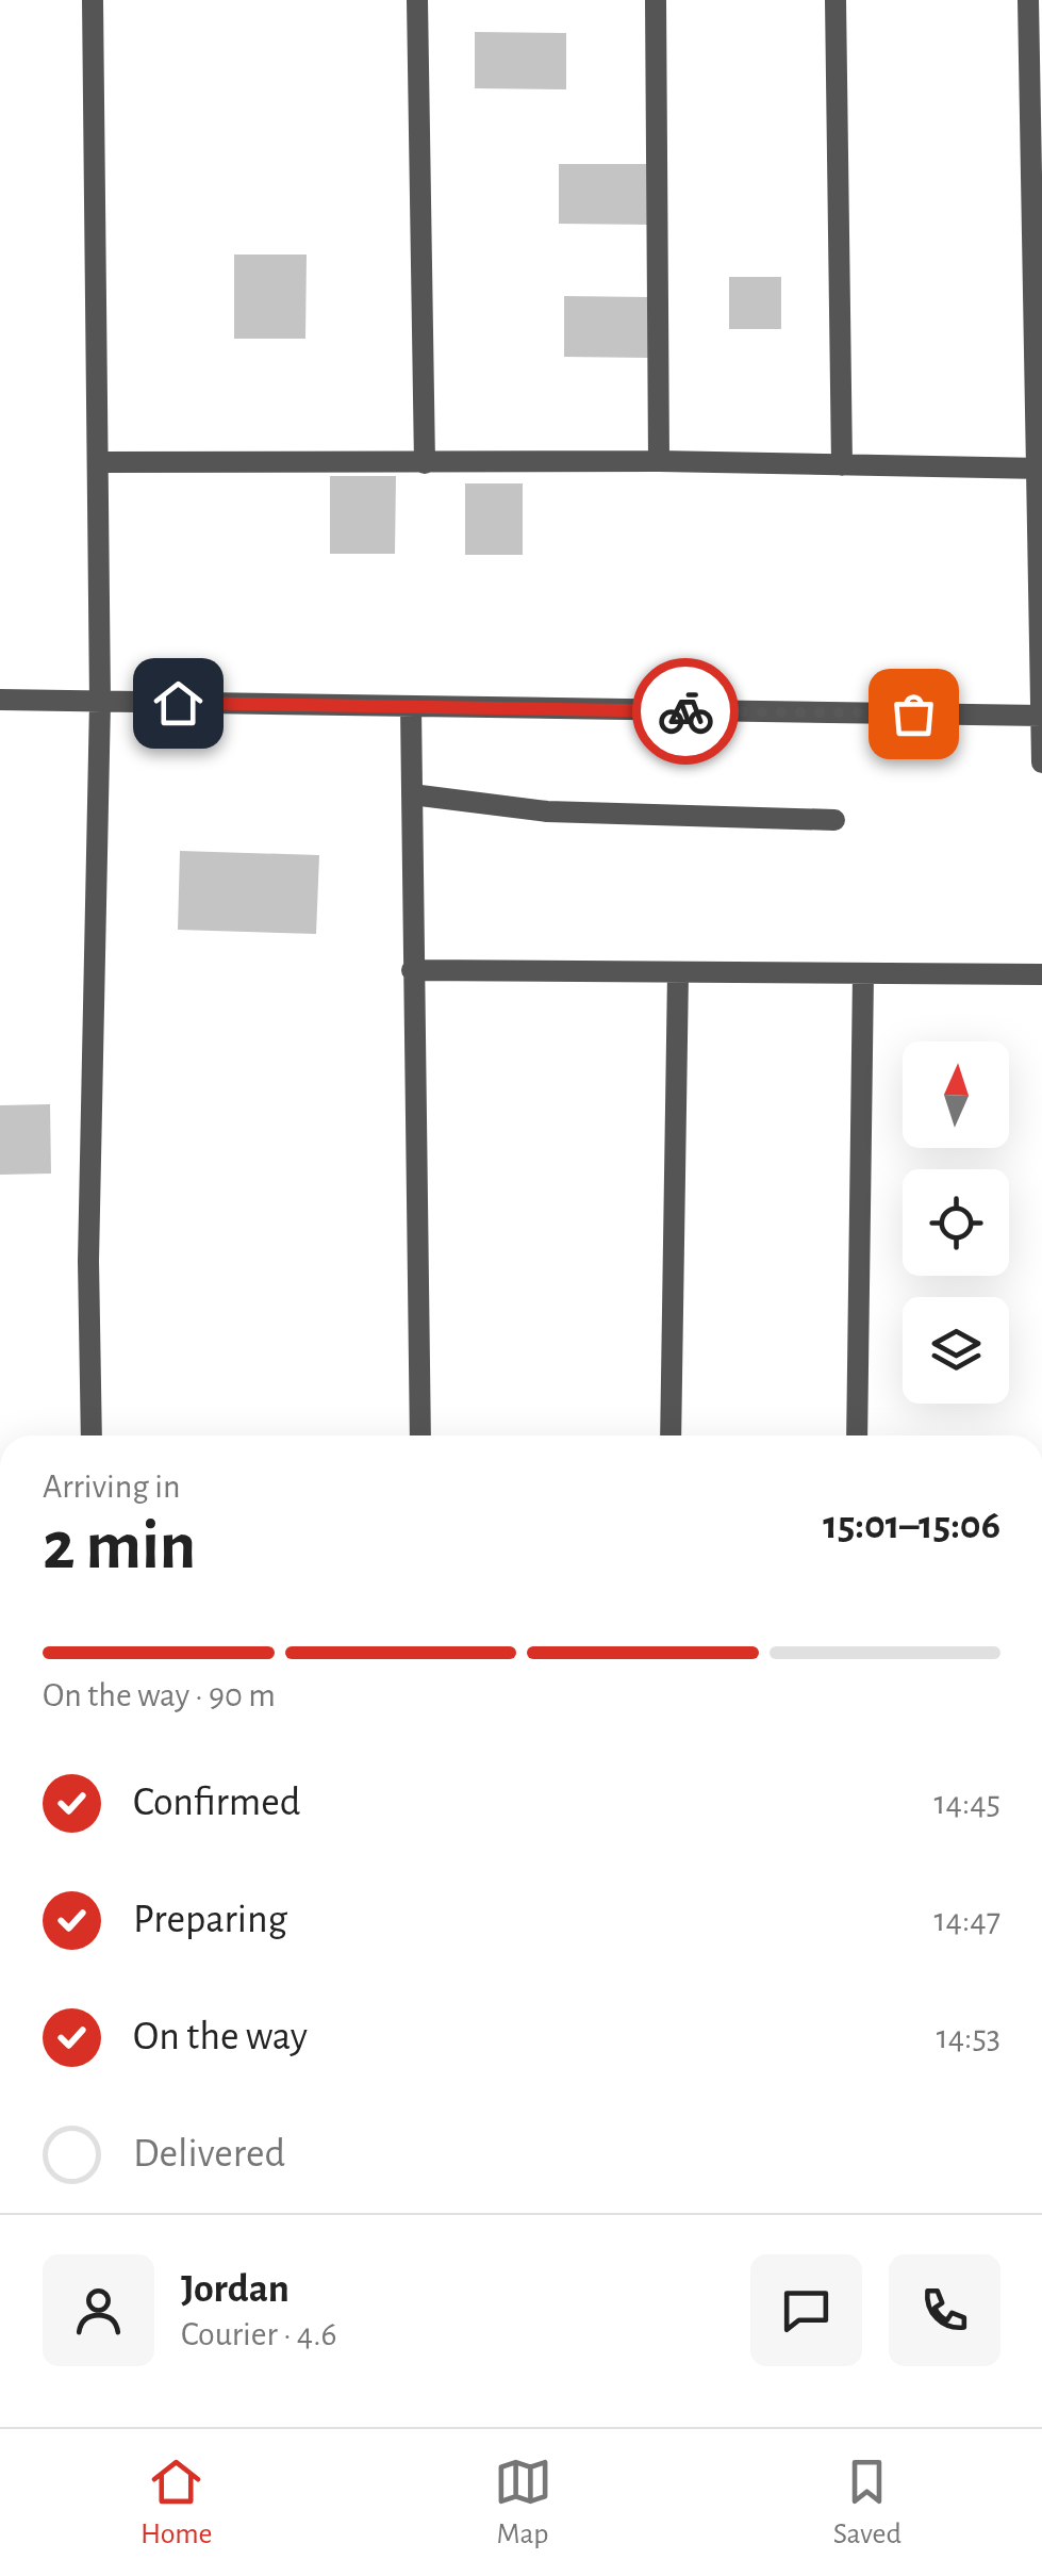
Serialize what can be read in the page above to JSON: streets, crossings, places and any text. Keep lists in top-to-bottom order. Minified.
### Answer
{"north":"top","page":{"heading":["2 min","Arriving in","15:01–15:06"],"panel":["Jordan","Courier · 4.6"],"bar":"On the way · 90 m","list":[["Confirmed","14:45"],["Preparing","14:47"],["On the way","14:53"],"Delivered"],"tabs":["Home","Map","Saved"]}}
